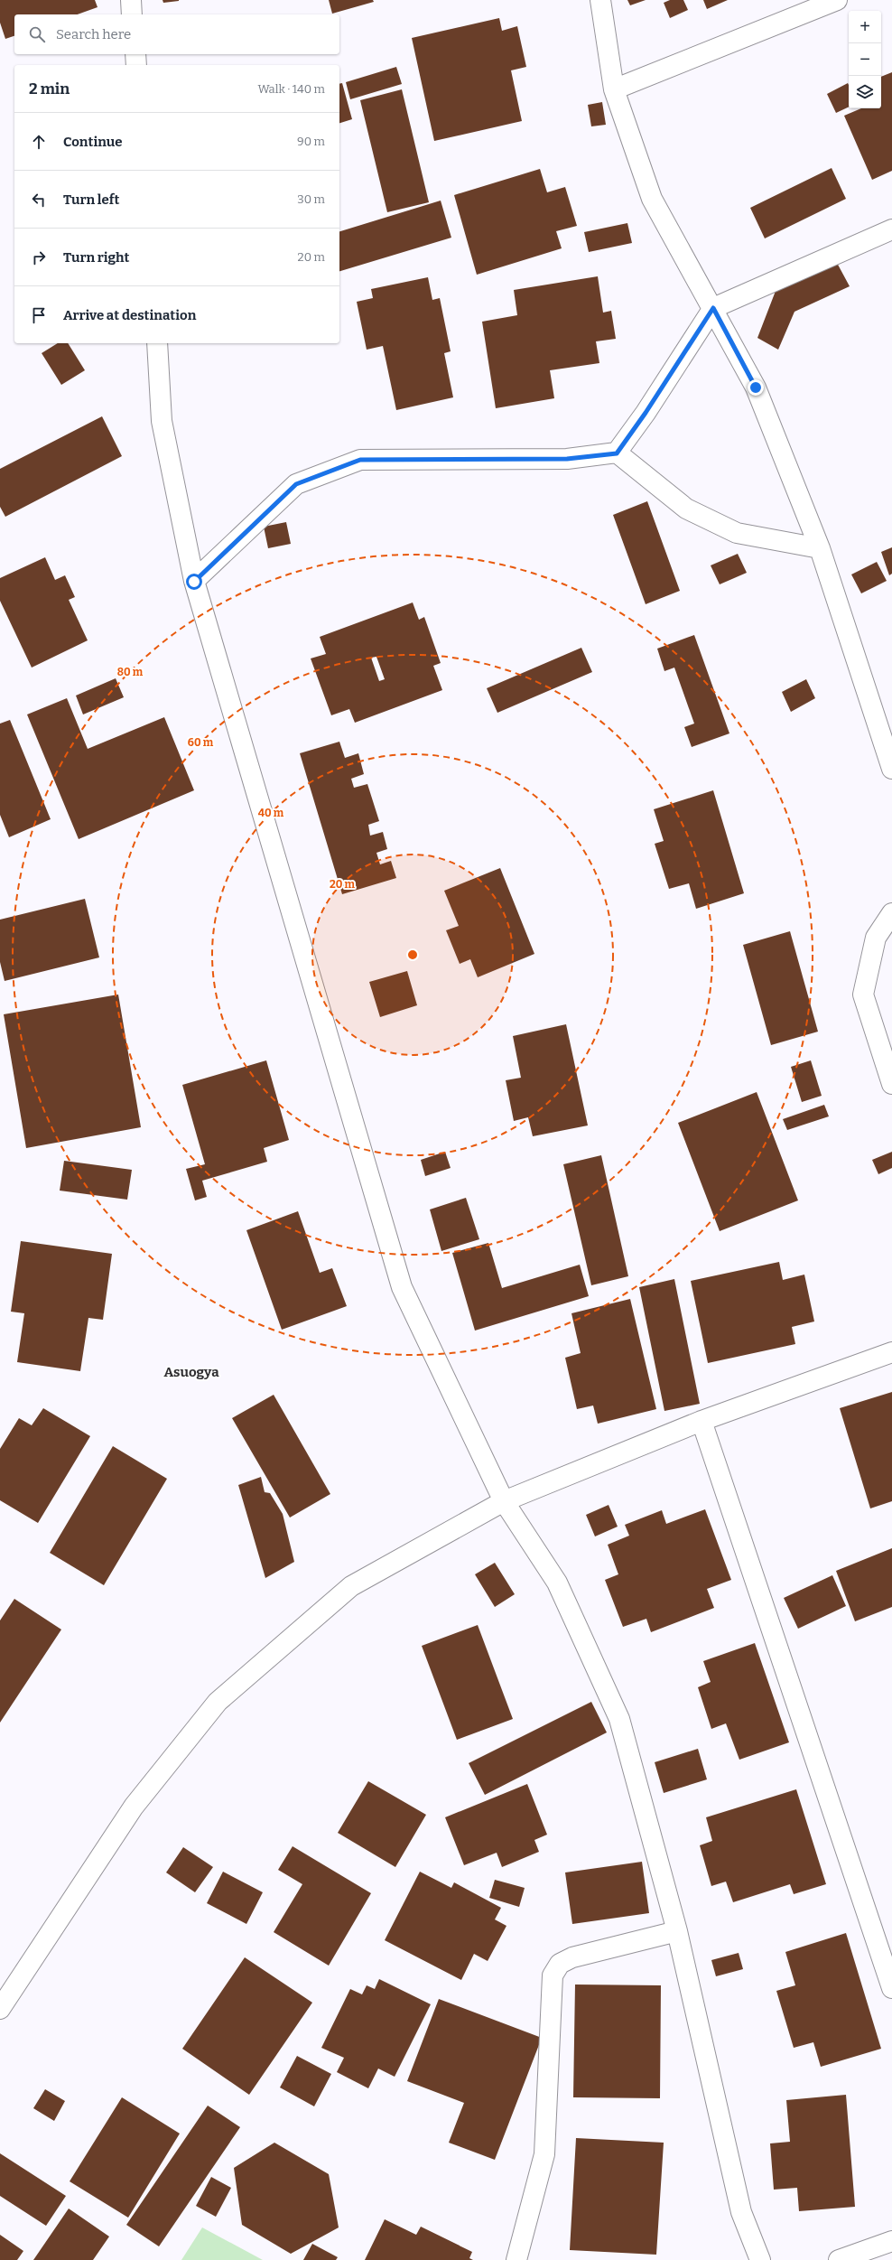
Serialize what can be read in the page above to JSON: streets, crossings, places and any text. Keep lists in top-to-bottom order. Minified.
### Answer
{"districts":["Asuogya"],"page":{"map_buttons":["+","−"],"search":"Search here","heading":["2 min","Walk · 140 m"],"list":[["Continue","90 m"],["Turn left","30 m"],["Turn right","20 m"],"Arrive at destination"]},"rings":["80 m","60 m","40 m","20 m"]}
